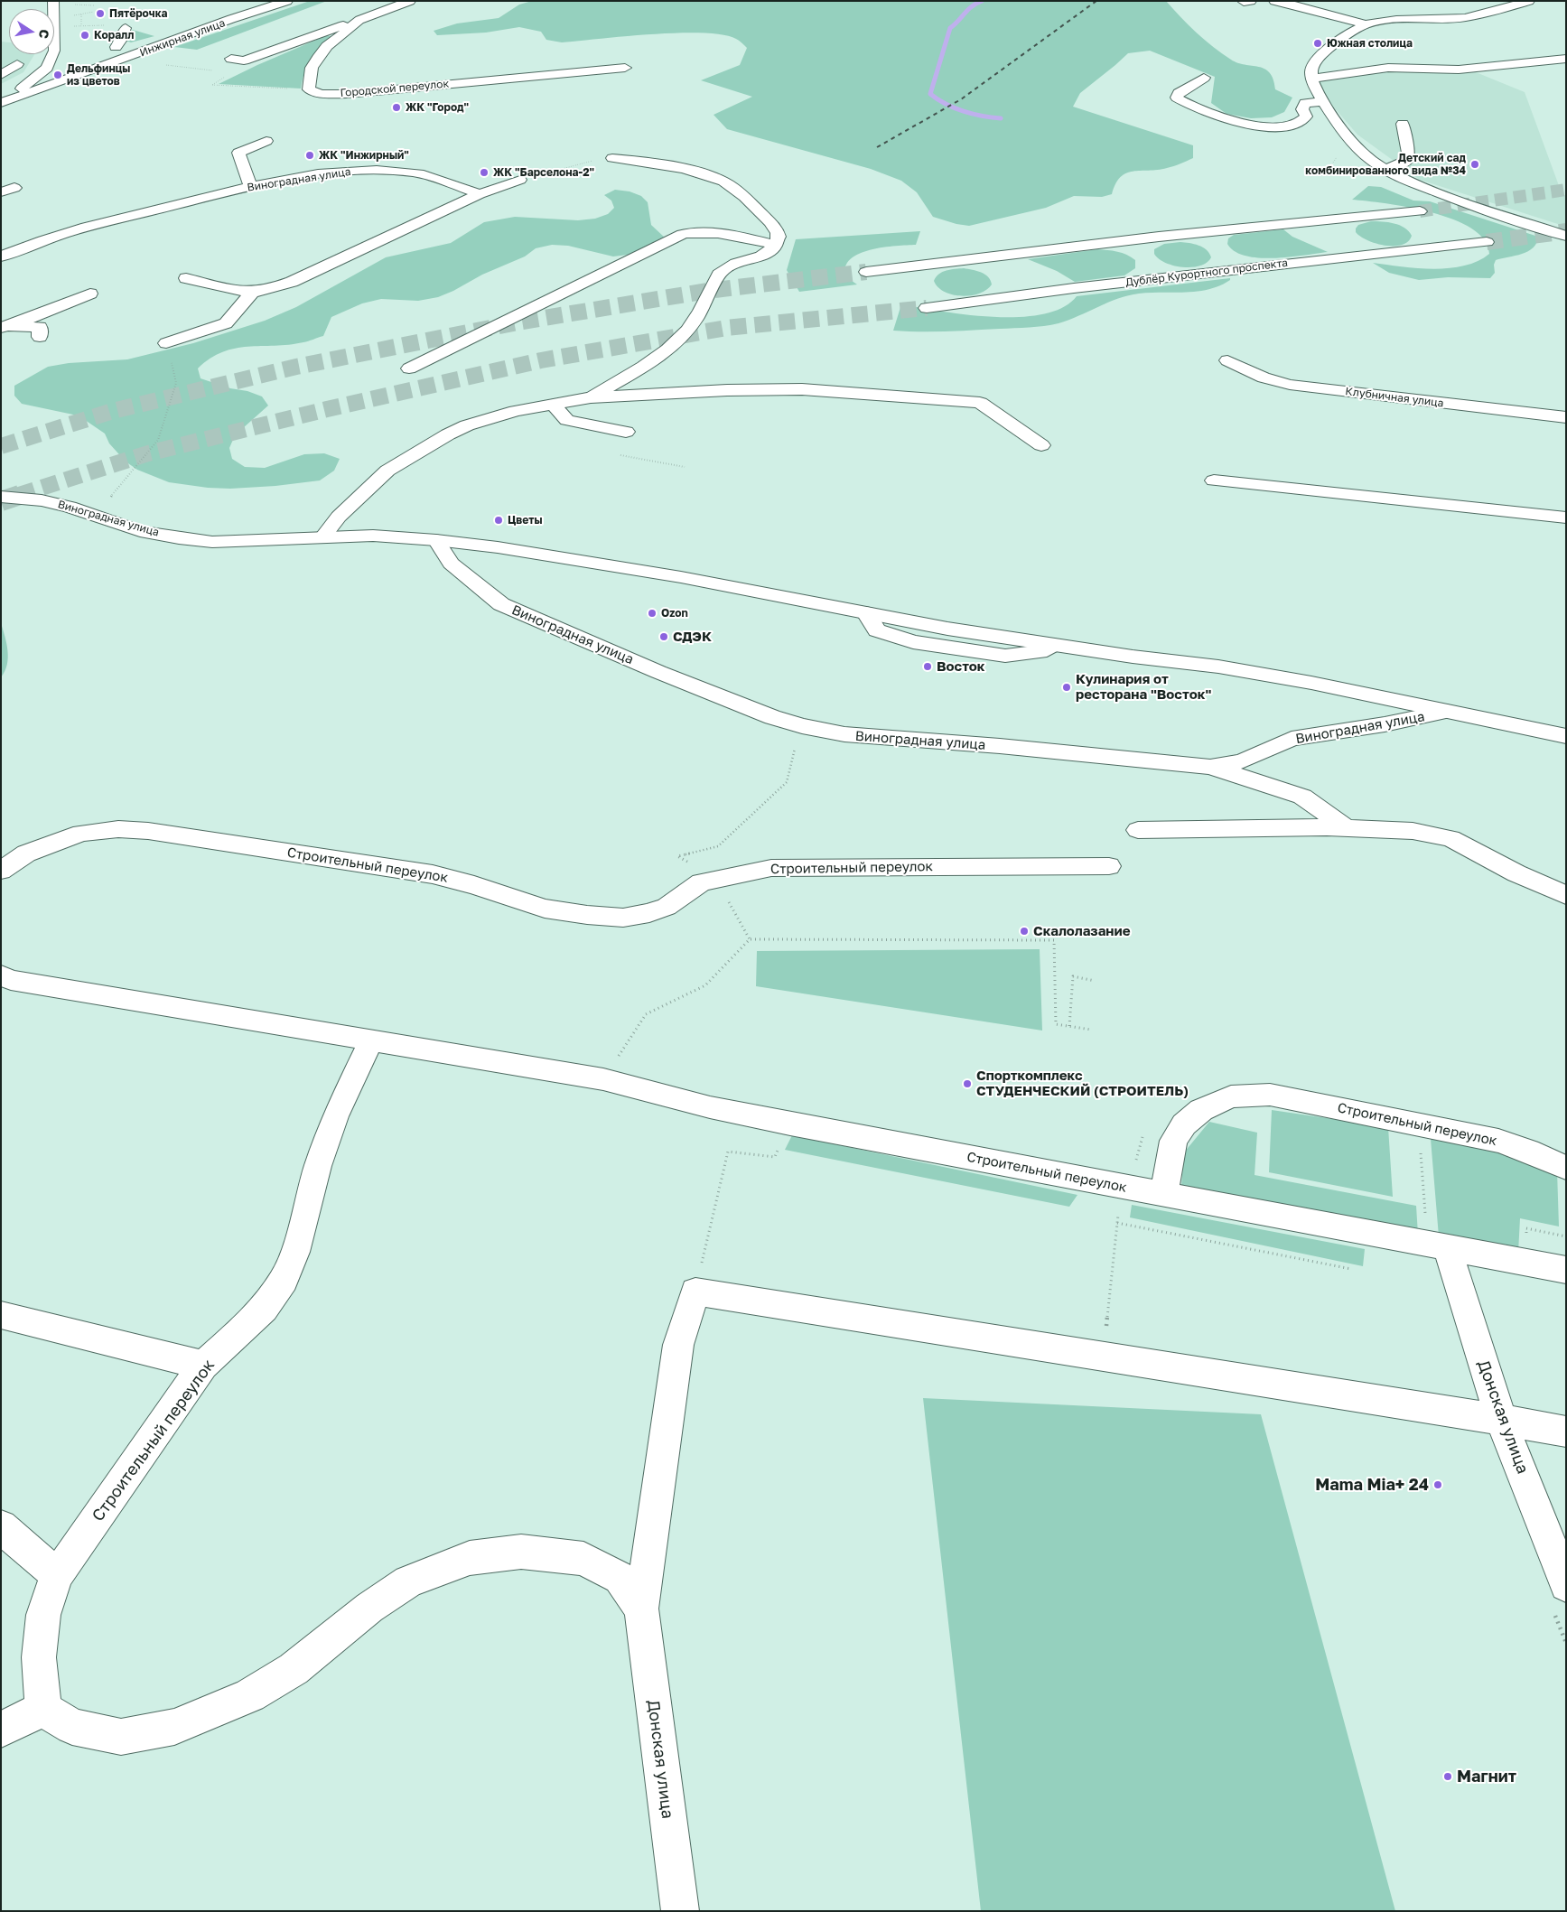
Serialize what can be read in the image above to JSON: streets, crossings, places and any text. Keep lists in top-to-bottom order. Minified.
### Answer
{"streets":{"street":["Инжирная улица","Городской переулок","Виноградная улица","Дублёр Курортного проспекта","Клубничная улица","Строительный переулок","Донская улица"]},"crossings":[["Строительный переулок","Донская улица"]],"places":["Пятёрочка","Коралл","Южная столица","Дельфинцы из цветов","ЖК \"Город\"","ЖК \"Инжирный\"","Детский сад комбинированного вида №34","ЖК \"Барселона-2\"","Цветы","Ozon","СДЭК","Восток","Кулинария от ресторана \"Восток\"","Скалолазание","Спорткомплекс СТУДЕНЧЕСКИЙ (СТРОИТЕЛЬ)","Mama Mia+ 24","Магнит"],"north":"right"}
